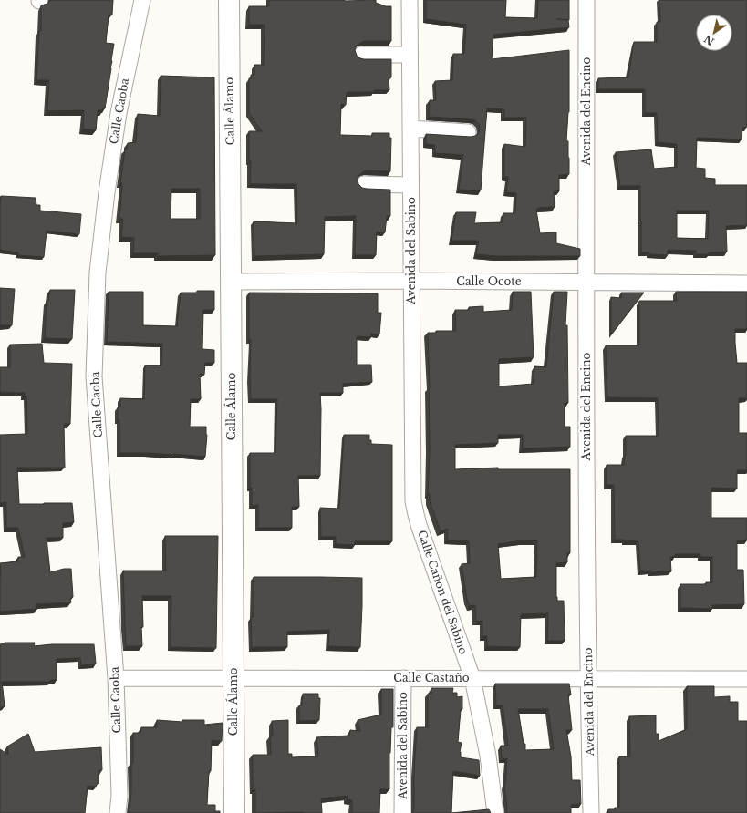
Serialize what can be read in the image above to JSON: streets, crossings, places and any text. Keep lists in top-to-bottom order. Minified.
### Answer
{"streets":{"main road":["Calle Álamo"],"street":["Calle Caoba","Avenida del Encino","Avenida del Sabino","Calle Ocote","Calle Cañon del Sabino","Calle Castaño"]},"crossings":[["Calle Caoba","Calle Castaño"],["Calle Álamo","Calle Ocote"],["Calle Álamo","Calle Castaño"],["Avenida del Encino","Calle Ocote"],["Avenida del Encino","Calle Castaño"],["Avenida del Sabino","Calle Ocote"],["Avenida del Sabino","Calle Cañon del Sabino"],["Avenida del Sabino","Calle Castaño"],["Calle Cañon del Sabino","Calle Castaño"]],"north":"bottom left"}
